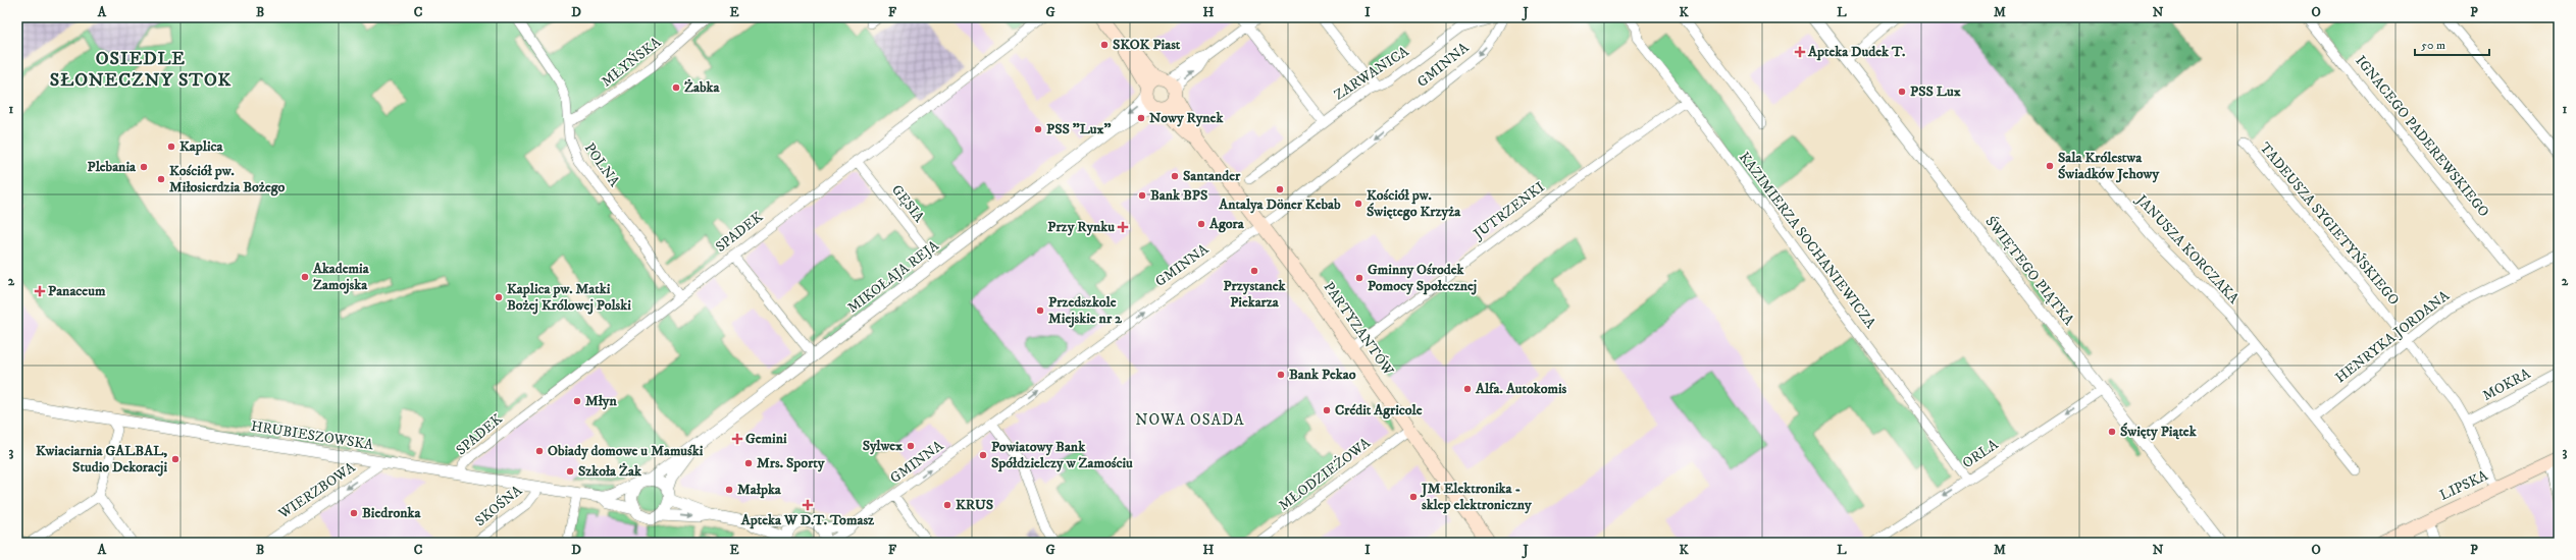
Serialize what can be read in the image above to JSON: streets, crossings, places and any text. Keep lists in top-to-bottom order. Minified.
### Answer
{"streets":{"main road":["PARTYZANTÓW","LIPSKA"],"street":["MŁYŃSKA","GMINNA","ZARWANICA","IGNACEGO PADEREWSKIEGO","POLNA","GĘSIA","JUTRZENKI","TADEUSZA SYGIETYŃSKIEGO","SPADEK","KAZIMIERZA SOCHANIEWICZA","JANUSZA KORCZAKA","ŚWIĘTEGO PIĄTKA","MIKOŁAJA REJA","HENRYKA JORDANA","MOKRA","HRUBIESZOWSKA","ORLA","MŁODZIEŻOWA","WIERZBOWA","SKOŚNA"]},"crossings":[["MŁYŃSKA","POLNA"],["GMINNA","ZARWANICA"],["GMINNA","PARTYZANTÓW"],["IGNACEGO PADEREWSKIEGO","HENRYKA JORDANA"],["POLNA","SPADEK"],["GĘSIA","SPADEK"],["GĘSIA","MIKOŁAJA REJA"],["JUTRZENKI","KAZIMIERZA SOCHANIEWICZA"],["JUTRZENKI","PARTYZANTÓW"],["TADEUSZA SYGIETYŃSKIEGO","HENRYKA JORDANA"],["TADEUSZA SYGIETYŃSKIEGO","MOKRA"],["TADEUSZA SYGIETYŃSKIEGO","LIPSKA"],["SPADEK","HRUBIESZOWSKA"],["KAZIMIERZA SOCHANIEWICZA","ORLA"],["JANUSZA KORCZAKA","HENRYKA JORDANA"],["ŚWIĘTEGO PIĄTKA","ORLA"],["MIKOŁAJA REJA","PARTYZANTÓW"],["MIKOŁAJA REJA","HRUBIESZOWSKA"],["PARTYZANTÓW","MŁODZIEŻOWA"],["HRUBIESZOWSKA","WIERZBOWA"],["HRUBIESZOWSKA","SKOŚNA"]],"one_way":["ORLA","WIERZBOWA"],"districts":["OSIEDLE SŁONECZNY STOK","NOWA OSADA"],"places":{"other":["SKOK Piast","Żabka","PSS Lux","Nowy Rynek","PSS \"Lux\"","Kaplica","Sala Królestwa Świadków Jehowy","Plebania","Santander","Kościół pw. Miłosierdzia Bożego","Antalya Döner Kebab","Bank BPS","Kościół pw. Świętego Krzyża","Agora","Przystanek Piekarza","Akademia Zamojska","Gminny Ośrodek Pomocy Społecznej","Kaplica pw. Matki Bożej Królowej Polski","Przedszkole Miejskie nr 2","Bank Pekao","Alfa. Autokomis","Młyn","Crédit Agricole","Święty Piątek","Sylwex","Obiady domowe u Mamuśki","Powiatowy Bank Spółdzielczy w Zamościu","Kwiaciarnia GALBAL, Studio Dekoracji","Mrs. Sporty","Szkoła Żak","Małpka","JM Elektronika - sklep elektroniczny","KRUS","Biedronka"],"health":["Apteka Dudek T.","Przy Rynku","Panaceum","Gemini","Apteka W D.T. Tomasz"]},"scale_bar":"50 m","grid":{"columns":["A","B","C","D","E","F","G","H","I","J","K","L","M","N","O","P"],"rows":["1","2","3"]}}
